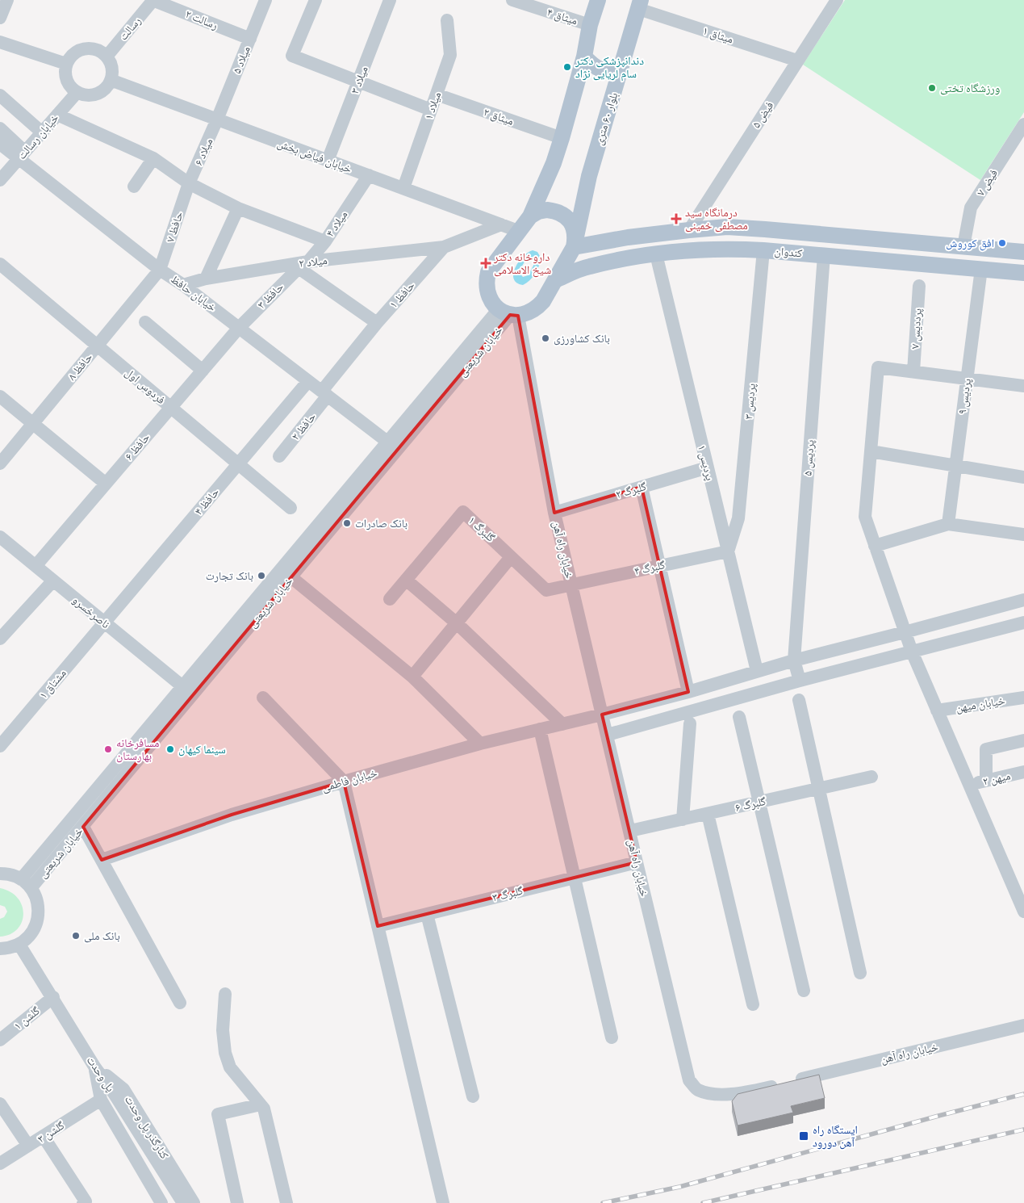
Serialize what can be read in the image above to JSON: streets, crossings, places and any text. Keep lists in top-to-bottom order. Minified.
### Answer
{"streets":{"main road":["بلوار ۶۰ متری","کندوان"],"street":["میثاق ۴","رسالت ۲","رسالت","میثاق ۱","میلاد ۵","میلاد ۳","میلاد ۱","فیض ۵","میثاق ۲","خیابان رسالت","میلاد ۶","خیابان فیاض بخش","فیض ۷","میلاد ۴","حافظ ۷","میلاد ۲","خیابان حافظ","حافظ ۱","حافظ ۳","پرددیس ۷","خیابان شریعتی","حافظ ۸","فردوس اول","پردیس ۹","پردیس ۳","حافظ ۲","حافظ ۶","پردیس ۵","پردیس ۱","گلبرگ ۲","حافظ ۴","گلبرگ ۱","خیابان راه آهن","گلبرگ ۴","ناصرخسرو","مشتاق ۱","خیابان میهن","میهن ۲","خیابان فاطمی","گلبرگ ۶","گلبرگ ۳","گلشن ۱","پل وحدت","کنارگذر پل وحدت","گلشن ۳"]},"crossings":[["رسالت ۲","رسالت"],["رسالت ۲","میلاد ۵"],["رسالت","خیابان رسالت"],["رسالت","خیابان فیاض بخش"],["میثاق ۱","فیض ۵"],["میثاق ۱","بلوار ۶۰ متری"],["میلاد ۵","میلاد ۶"],["میلاد ۵","خیابان فیاض بخش"],["میلاد ۳","خیابان فیاض بخش"],["میلاد ۱","میثاق ۲"],["میلاد ۱","خیابان فیاض بخش"],["فیض ۵","کندوان"],["بلوار ۶۰ متری","کندوان"],["بلوار ۶۰ متری","خیابان شریعتی"],["بلوار ۶۰ متری","خیابان راه آهن"],["خیابان رسالت","خیابان فیاض بخش"],["خیابان رسالت","خیابان حافظ"],["میلاد ۶","خیابان فیاض بخش"],["میلاد ۶","حافظ ۷"],["خیابان فیاض بخش","میلاد ۴"],["خیابان فیاض بخش","حافظ ۱"],["فیض ۷","کندوان"],["میلاد ۴","میلاد ۲"],["میلاد ۴","حافظ ۳"],["حافظ ۷","خیابان حافظ"],["حافظ ۷","حافظ ۸"],["کندوان","پردیس ۹"],["کندوان","پردیس ۳"],["کندوان","پردیس ۵"],["کندوان","پردیس ۱"],["میلاد ۲","خیابان حافظ"],["میلاد ۲","حافظ ۱"],["میلاد ۲","حافظ ۳"],["خیابان حافظ","حافظ ۱"],["خیابان حافظ","حافظ ۳"],["خیابان حافظ","خیابان شریعتی"],["خیابان حافظ","حافظ ۸"],["خیابان حافظ","حافظ ۲"],["خیابان حافظ","حافظ ۶"],["خیابان حافظ","حافظ ۴"],["حافظ ۱","حافظ ۲"],["حافظ ۳","حافظ ۶"],["خیابان شریعتی","خیابان راه آهن"],["خیابان شریعتی","ناصرخسرو"],["حافظ ۸","فردوس اول"],["فردوس اول","حافظ ۶"],["فردوس اول","حافظ ۴"],["پردیس ۳","پردیس ۱"],["پردیس ۳","گلبرگ ۴"],["حافظ ۶","ناصرخسرو"],["پردیس ۵","خیابان فاطمی"],["پردیس ۱","گلبرگ ۲"],["پردیس ۱","گلبرگ ۴"],["پردیس ۱","خیابان فاطمی"],["گلبرگ ۲","خیابان راه آهن"],["حافظ ۴","ناصرخسرو"],["حافظ ۴","مشتاق ۱"],["گلبرگ ۱","خیابان راه آهن"],["گلبرگ ۱","گلبرگ ۴"],["خیابان راه آهن","گلبرگ ۴"],["خیابان راه آهن","خیابان فاطمی"],["خیابان راه آهن","گلبرگ ۶"],["خیابان راه آهن","گلبرگ ۳"],["ناصرخسرو","مشتاق ۱"],["گلشن ۱","پل وحدت"],["پل وحدت","کنارگذر پل وحدت"]],"places":{"other":["دندانپزشکی دکتر سام لریایی نژاد","ورزشگاه تختی","افق کوروش","بانک کشاورزی","بانک صادرات","بانک تجارت","مسافرخانه بهارستان","سینما کیهان","بانک ملی"],"health":["درمانگاه سید مصطفی خمینی","داروخانه دکتر شیخ الاسلامی"],"transit":["ایستگاه راه آهن دورود"]}}
